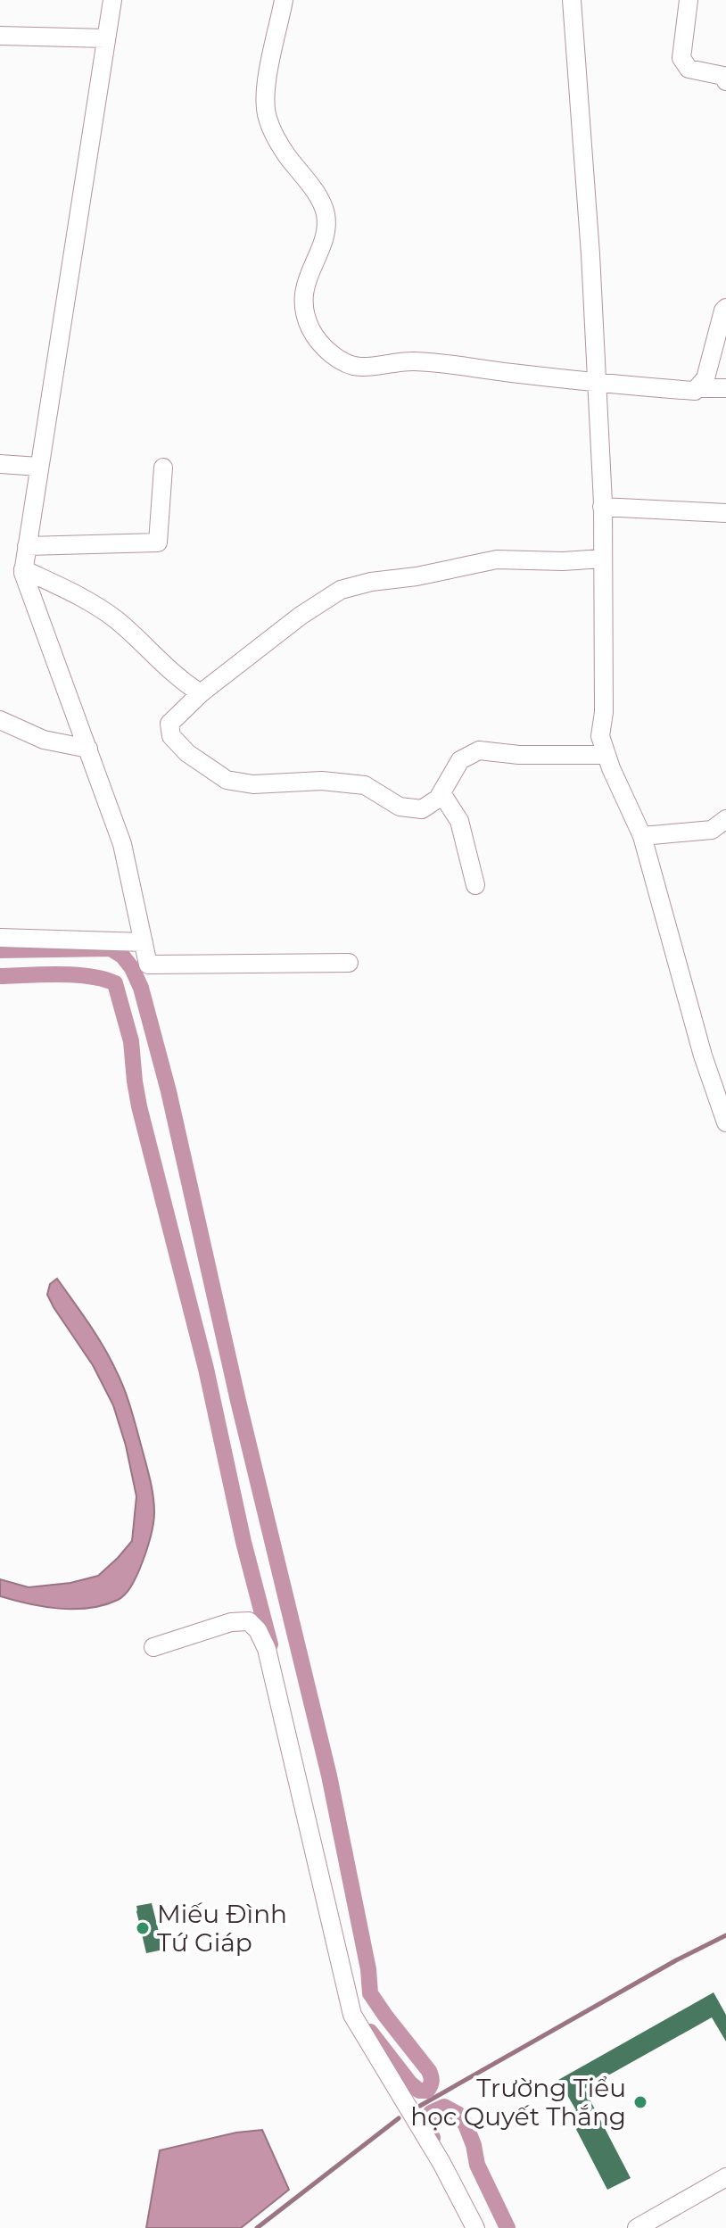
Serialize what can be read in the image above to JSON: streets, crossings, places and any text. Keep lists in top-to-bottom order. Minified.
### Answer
{"places":["Miếu Đình Tứ Giáp","Trường Tiểu học Quyết Thắng"]}
